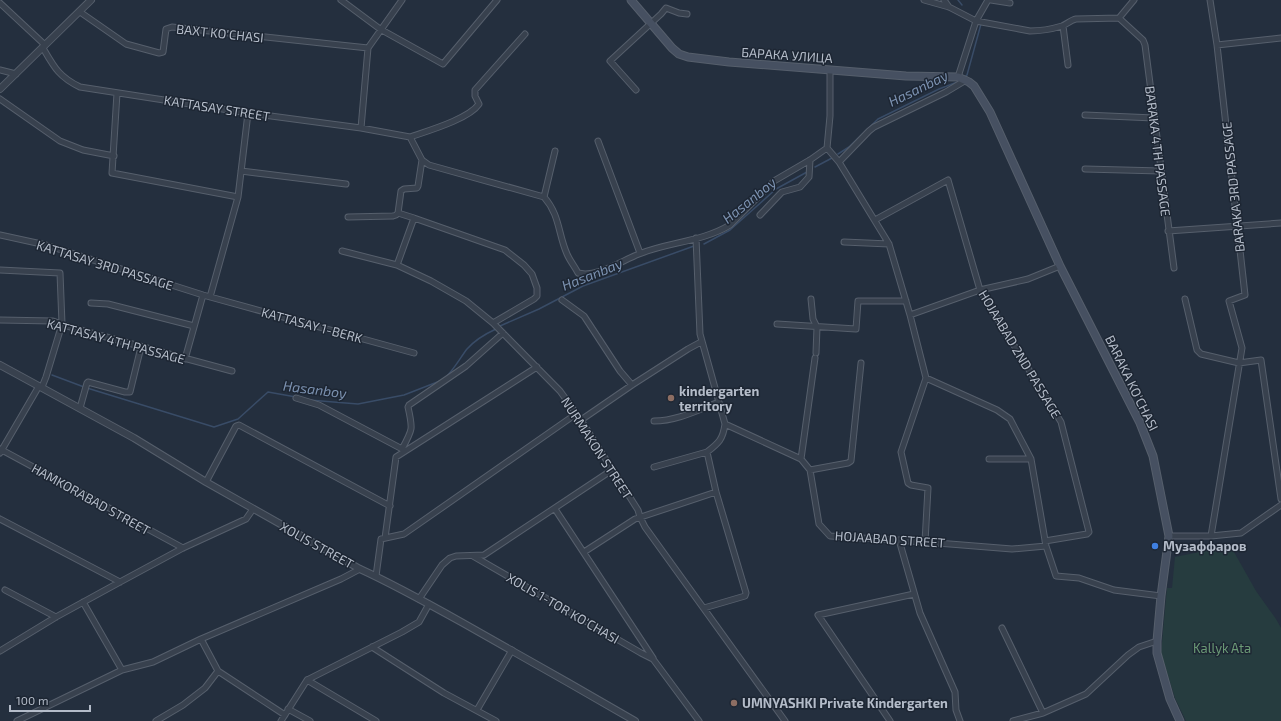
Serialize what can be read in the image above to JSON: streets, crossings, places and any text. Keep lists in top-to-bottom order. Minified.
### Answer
{"streets":{"main road":["БАРАКА УЛИЦА","BARAKA KO'CHASI"],"street":["BAXT KO'CHASI","KATTASAY STREET","BARAKA 4TH PASSAGE","BARAKA 3RD PASSAGE","KATTASAY 3RD PASSAGE","KATTASAY 1-BERK","KATTASAY 4TH PASSAGE","HOJAABAD 2ND PASSAGE","NURMAKON STREET","HAMKORABAD STREET","HOJAABAD STREET","XOLIS STREET","XOLIS 1-TOR KO'CHASI"]},"crossings":[["БАРАКА УЛИЦА","BARAKA KO'CHASI"],["BARAKA 4TH PASSAGE","BARAKA 3RD PASSAGE"],["KATTASAY 3RD PASSAGE","KATTASAY 1-BERK"],["HOJAABAD 2ND PASSAGE","HOJAABAD STREET"]],"water":["Hasanbay","Hasanboy"],"parks":["Kallyk Ata"],"places":["kindergarten territory","Музаффаров","UMNYASHKI Private Kindergarten"],"scale_bar":"100 m"}
